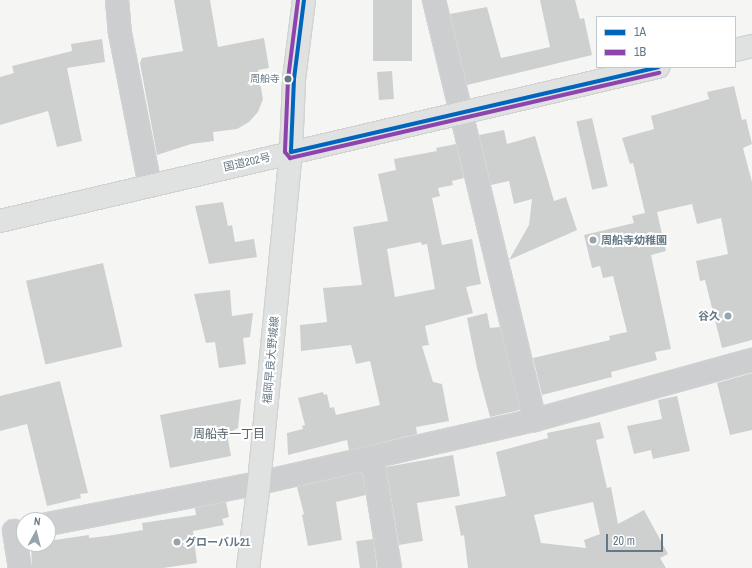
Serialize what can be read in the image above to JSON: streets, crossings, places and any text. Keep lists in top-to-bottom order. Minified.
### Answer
{"streets":{"main road":["国道202号","福岡早良大野城線"]},"crossings":[["国道202号","福岡早良大野城線"]],"districts":["周船寺一丁目"],"places":["周船寺","周船寺幼稚園","谷久","グローバル21"],"lines":["transit line 1A","transit line 1B"],"legend":["1A","1B"],"scale_bar":"20 m","north":"top"}
